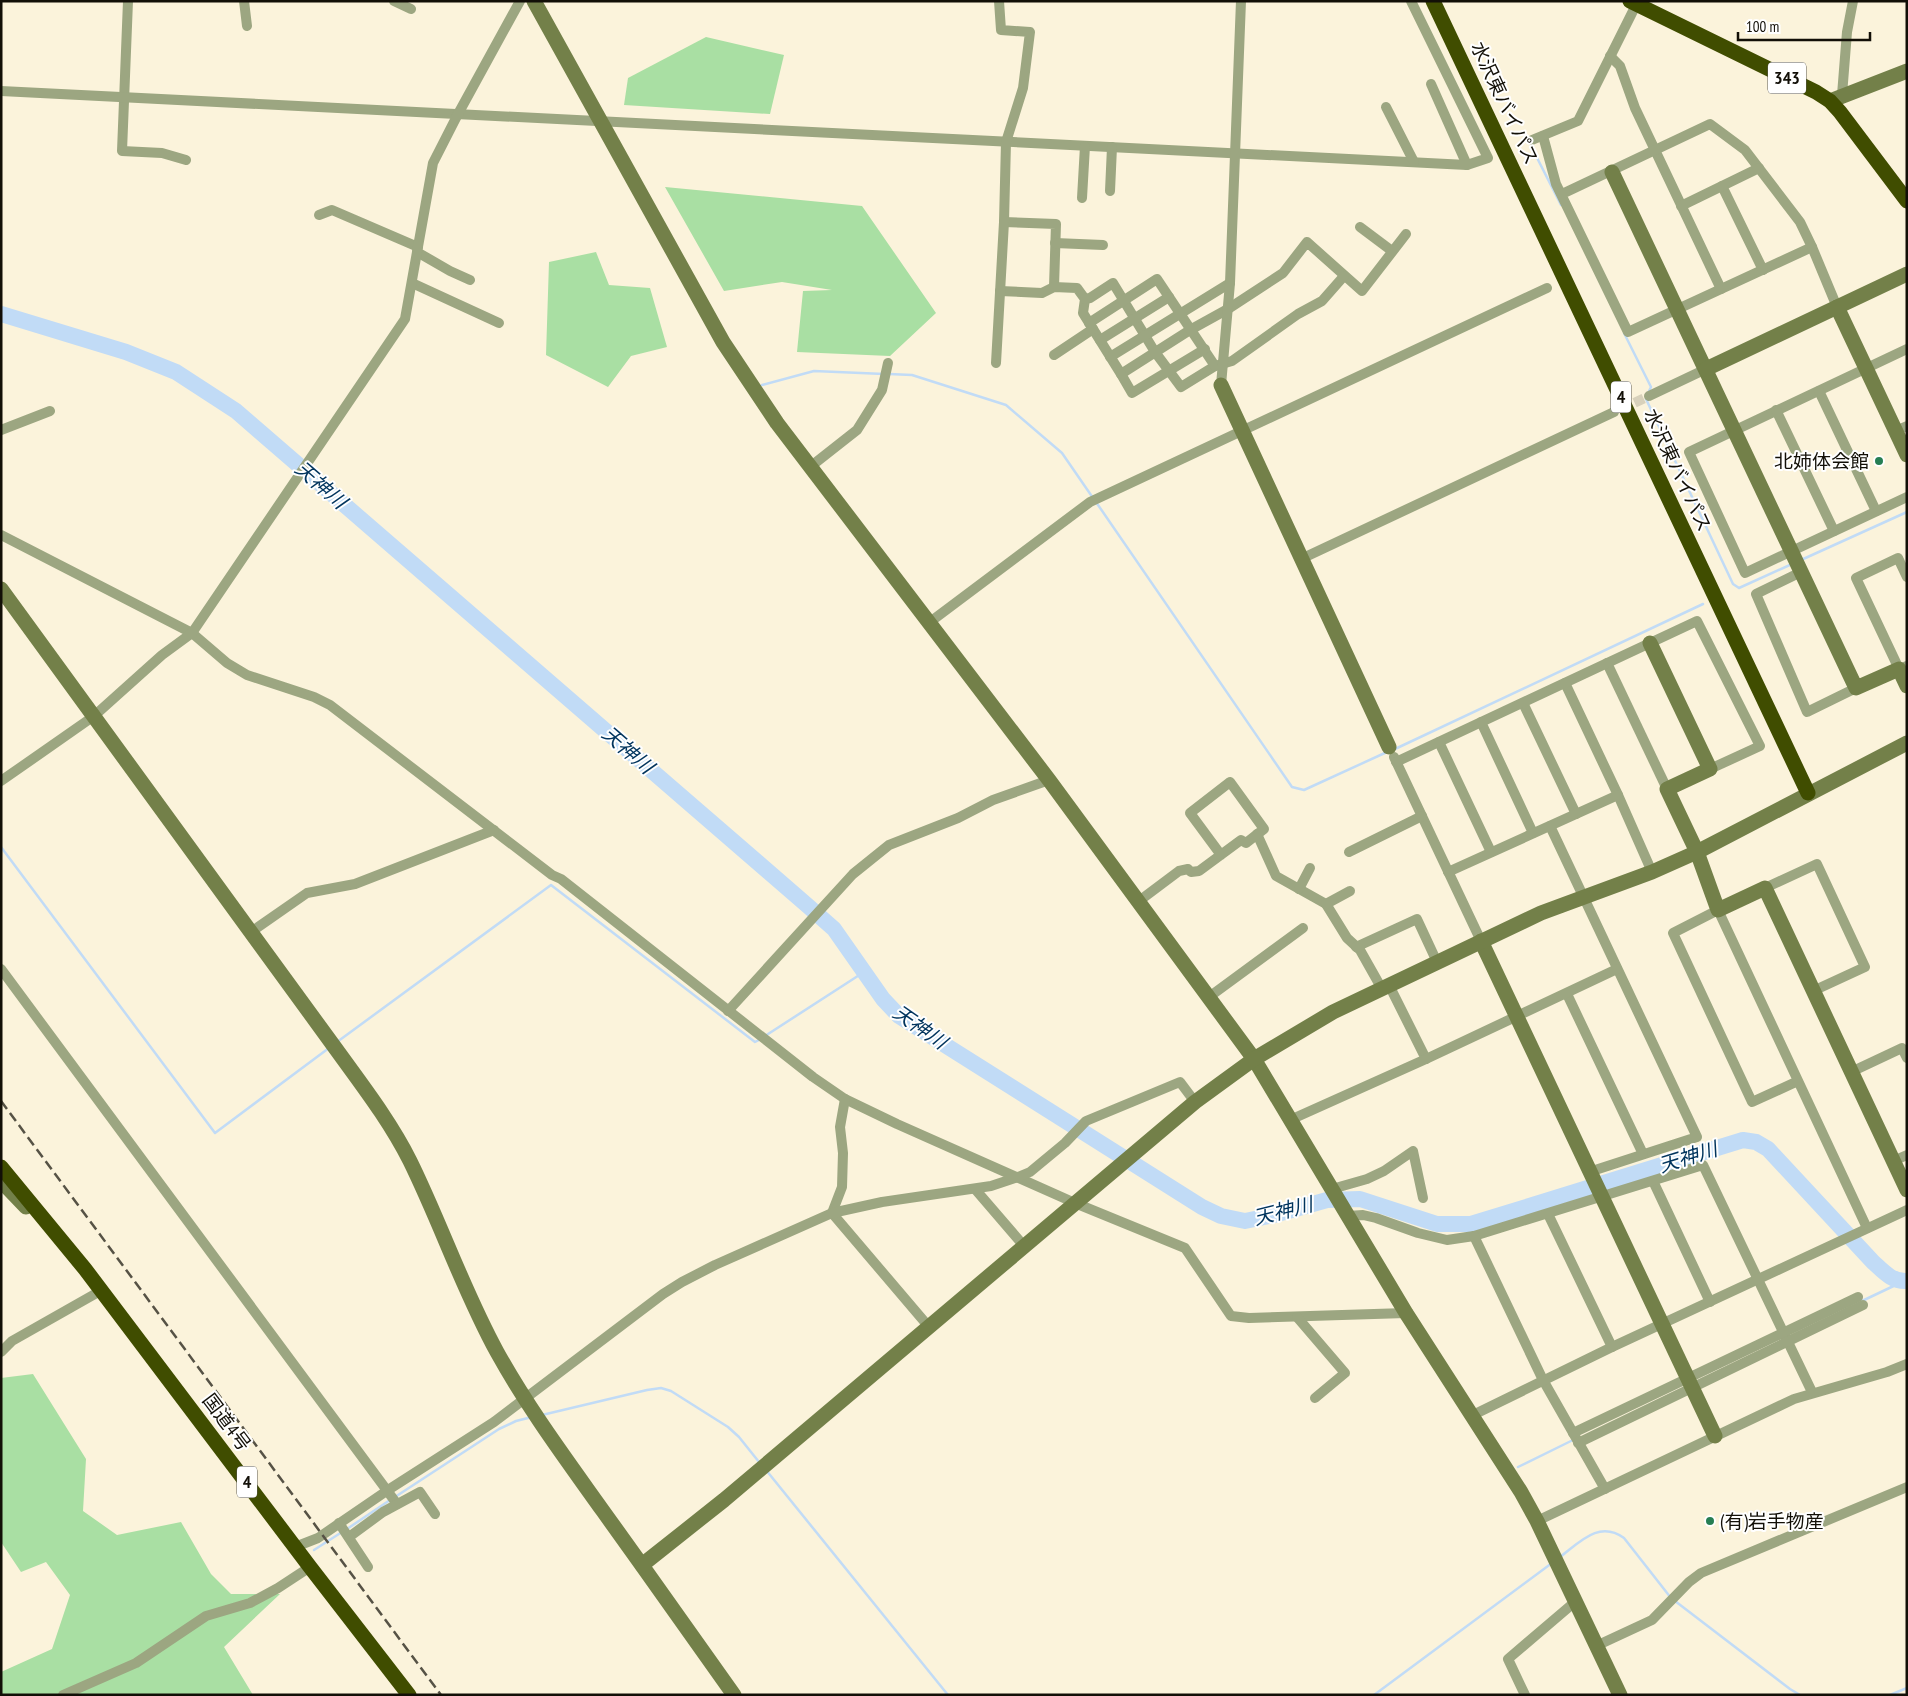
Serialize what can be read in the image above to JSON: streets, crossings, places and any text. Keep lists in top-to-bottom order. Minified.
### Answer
{"streets":{"highway":["343","水沢東バイパス","4","国道4号"]},"crossings":[["4","国道4号"]],"water":["天神川"],"places":["北姉体会館","(有)岩手物産"],"scale_bar":"100 m"}
